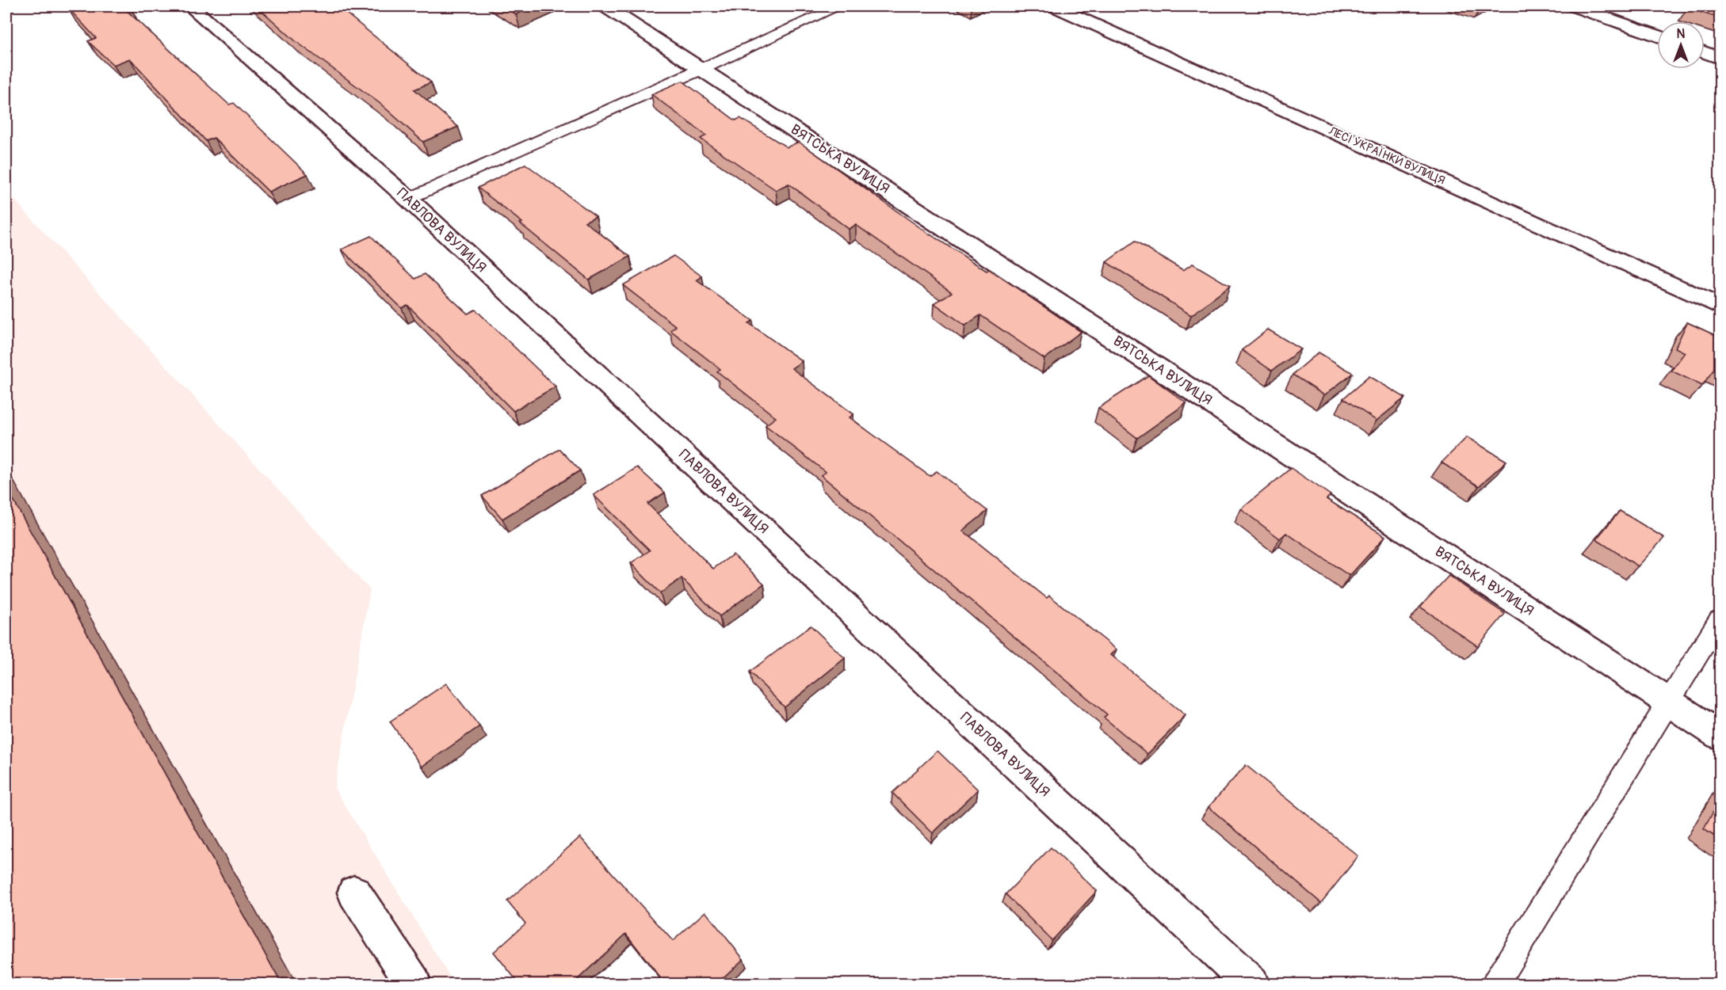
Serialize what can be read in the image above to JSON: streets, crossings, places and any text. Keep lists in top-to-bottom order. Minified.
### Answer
{"streets":{"street":["ЛЕСІ УКРАЇНКИ ВУЛИЦЯ","ВЯТСЬКА ВУЛИЦЯ","ПАВЛОВА ВУЛИЦЯ"]},"north":"top"}
